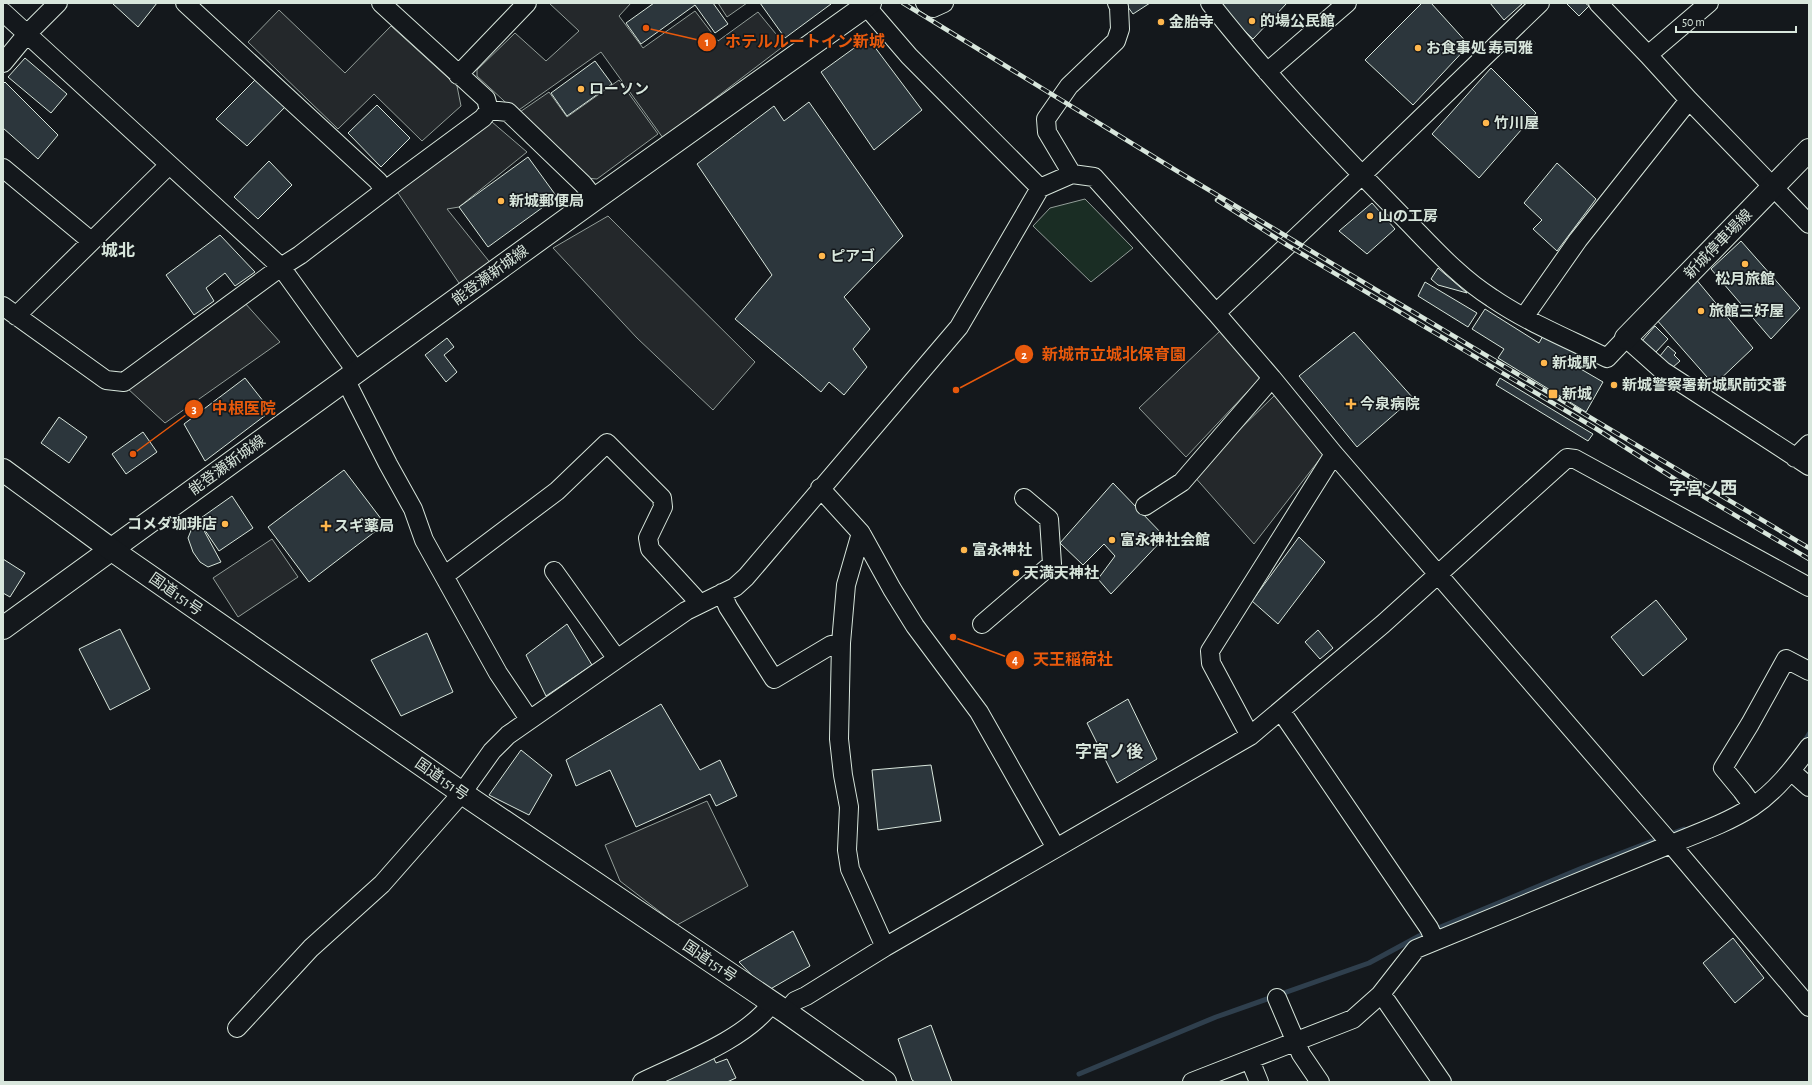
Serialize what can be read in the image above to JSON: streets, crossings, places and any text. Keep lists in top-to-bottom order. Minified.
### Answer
{"streets":{"main road":["新城停車場線","能登瀬新城線","国道151号"]},"crossings":[["能登瀬新城線","国道151号"]],"districts":["城北","字宮ノ西","字宮ノ後"],"places":{"other":["的場公民館","金胎寺","ホテルルートイン新城","お食事処 寿司雅","ローソン","竹川屋","新城郵便局","山の工房","ピアゴ","松月旅館","旅館三好屋","新城駅","新城警察署新城駅前交番","新城市立城北保育園","中根医院","コメダ珈琲店","富永神社会館","富永神社","天満天神社","天王稲荷社"],"transit":["新城"],"health":["今泉病院","スギ薬局"]},"scale_bar":"50 m"}
